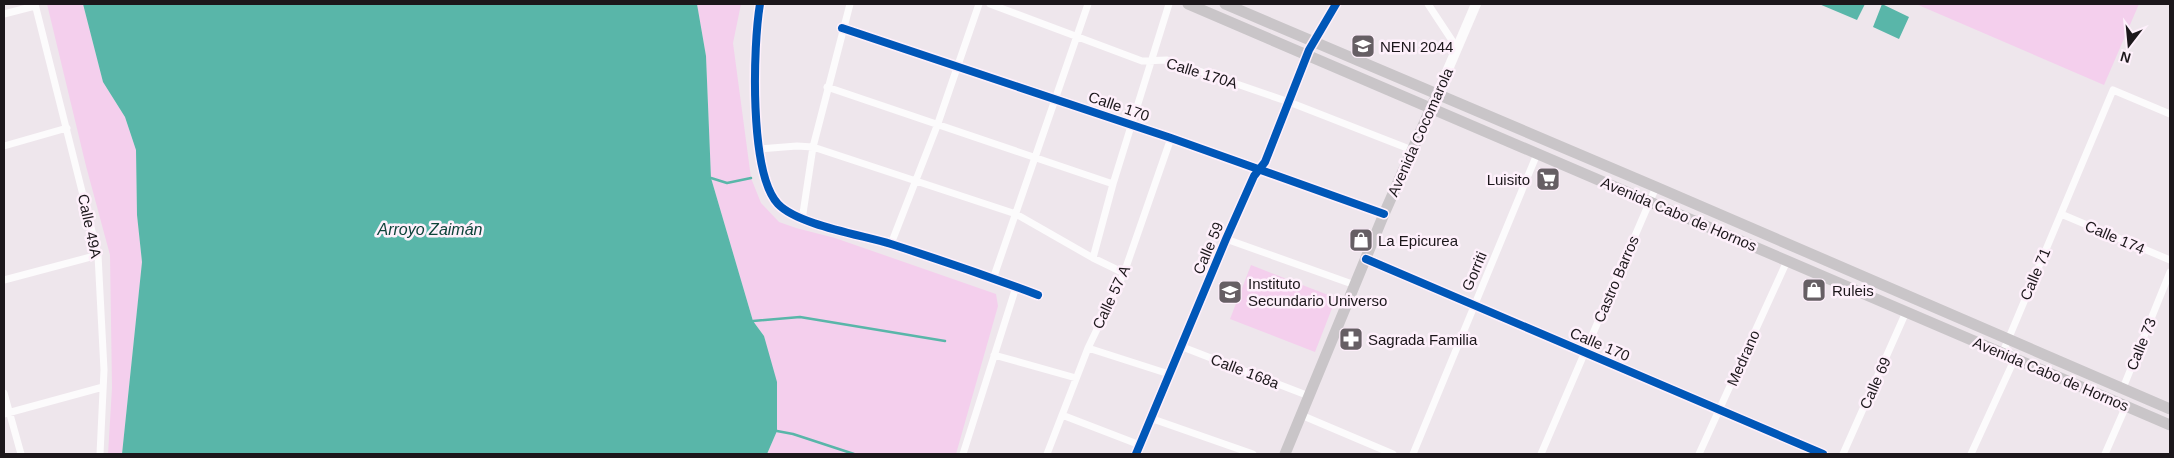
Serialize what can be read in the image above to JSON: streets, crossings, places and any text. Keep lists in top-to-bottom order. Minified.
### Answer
{"streets":{"main road":["Avenida Cocomarola","Avenida Cabo de Hornos"],"street":["Calle 170A","Calle 170","Calle 49A","Calle 174","Calle 59","Gorriti","Calle 71","Castro Barros","Calle 57 A","Calle 73","Medrano","Calle 168a","Calle 69"]},"crossings":[["Calle 170A","Avenida Cocomarola"],["Calle 170A","Calle 59"],["Calle 170","Avenida Cocomarola"],["Calle 170","Calle 59"],["Calle 170","Gorriti"],["Calle 170","Castro Barros"],["Calle 170","Calle 57 A"],["Calle 170","Medrano"],["Avenida Cocomarola","Avenida Cabo de Hornos"],["Avenida Cocomarola","Calle 168a"],["Avenida Cabo de Hornos","Calle 59"],["Avenida Cabo de Hornos","Gorriti"],["Avenida Cabo de Hornos","Calle 71"],["Avenida Cabo de Hornos","Castro Barros"],["Avenida Cabo de Hornos","Calle 73"],["Avenida Cabo de Hornos","Medrano"],["Avenida Cabo de Hornos","Calle 69"],["Calle 174","Calle 71"],["Calle 59","Calle 168a"]],"water":["Arroyo Zaimán"],"places":{"school or university":["NENI 2044","Instituto Secundario Universo"],"supermarket":["Luisito"],"shop":["La Epicurea","Ruleis"],"pharmacy":["Sagrada Familia"]},"north":"bottom"}
